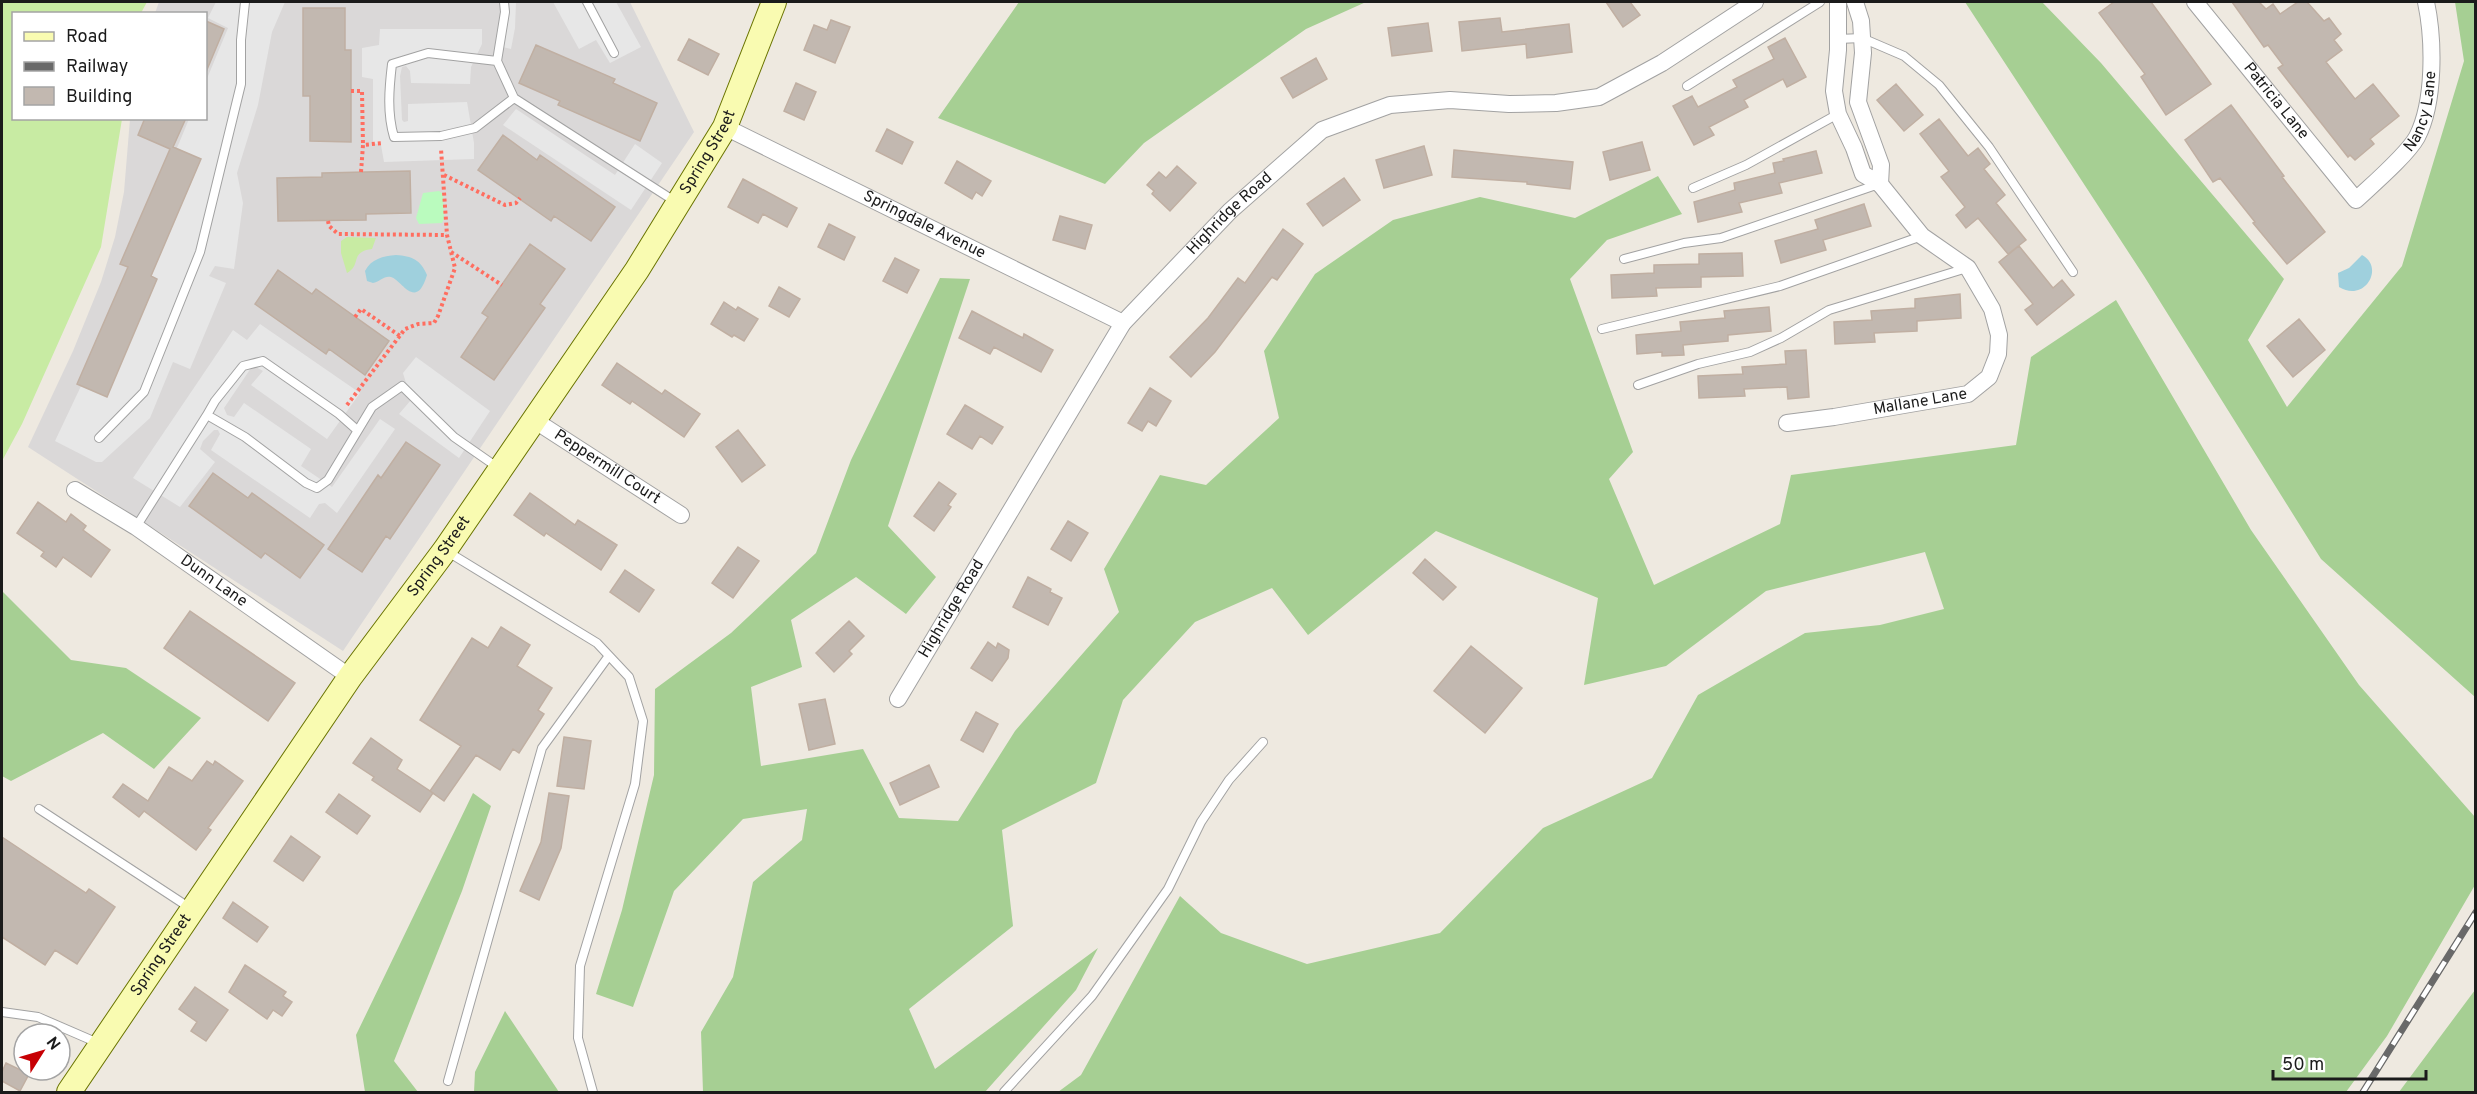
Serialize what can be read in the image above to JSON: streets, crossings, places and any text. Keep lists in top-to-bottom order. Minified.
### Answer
{"streets":{"main road":["Spring Street"],"street":["Patricia Lane","Nancy Lane","Highridge Road","Springdale Avenue","Mallane Lane","Peppermill Court","Dunn Lane"]},"crossings":[["Patricia Lane","Nancy Lane"],["Spring Street","Springdale Avenue"],["Spring Street","Peppermill Court"],["Spring Street","Dunn Lane"],["Highridge Road","Springdale Avenue"]],"legend":["Road","Railway","Building"],"scale_bar":"50 m","north":"top right"}
